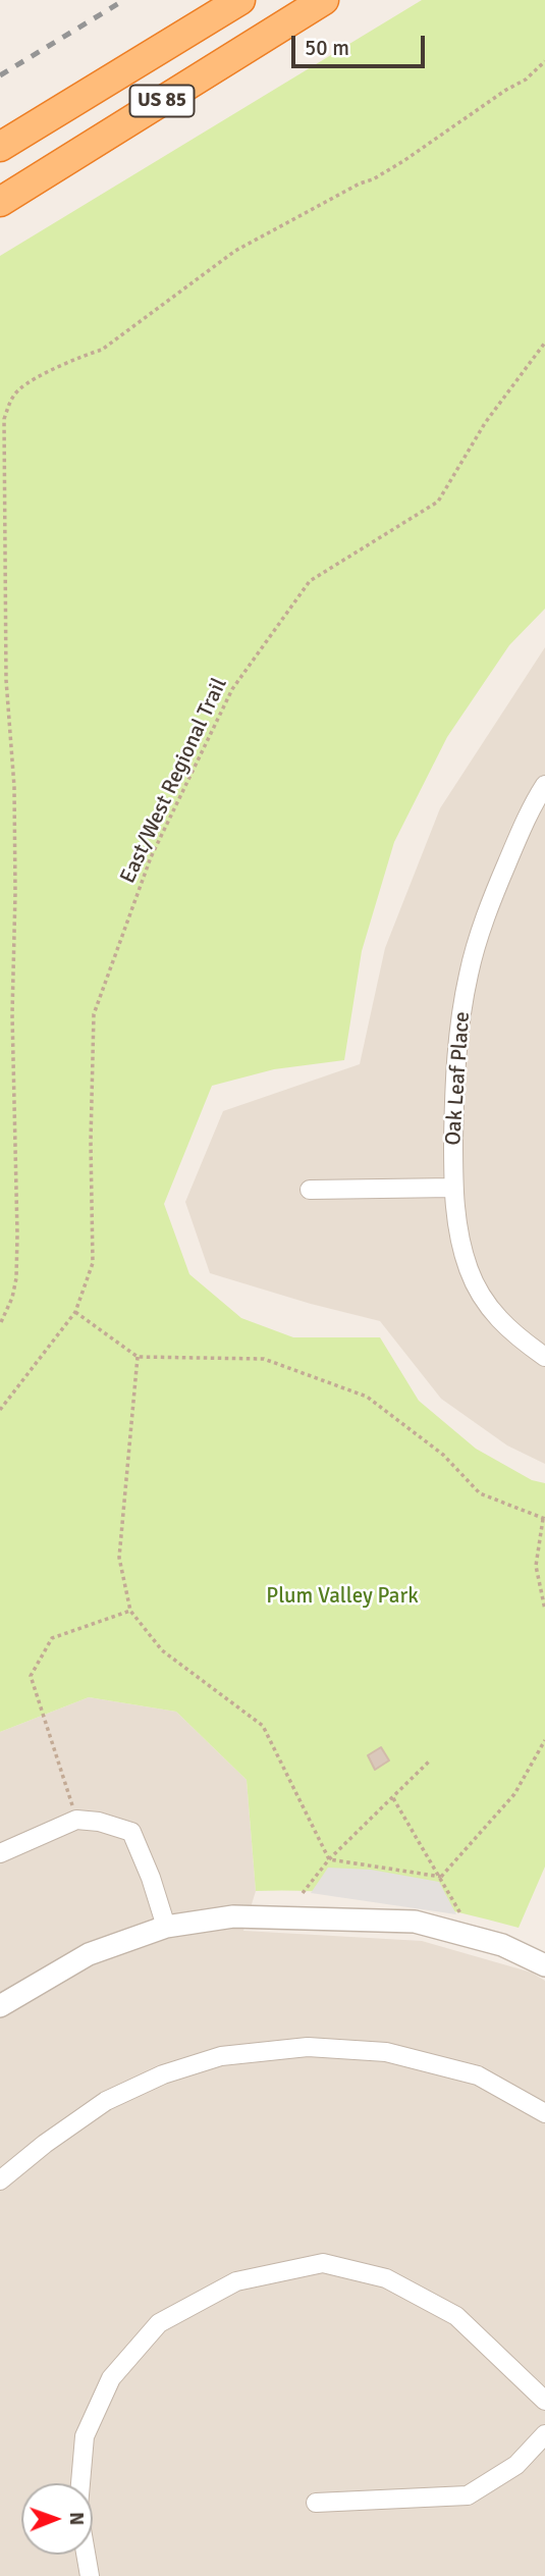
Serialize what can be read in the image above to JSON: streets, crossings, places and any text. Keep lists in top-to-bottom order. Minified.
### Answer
{"streets":{"highway":["US 85"],"street":["Oak Leaf Place"],"path":["East/West Regional Trail"]},"parks":["Plum Valley Park"],"scale_bar":"50 m","north":"right"}
